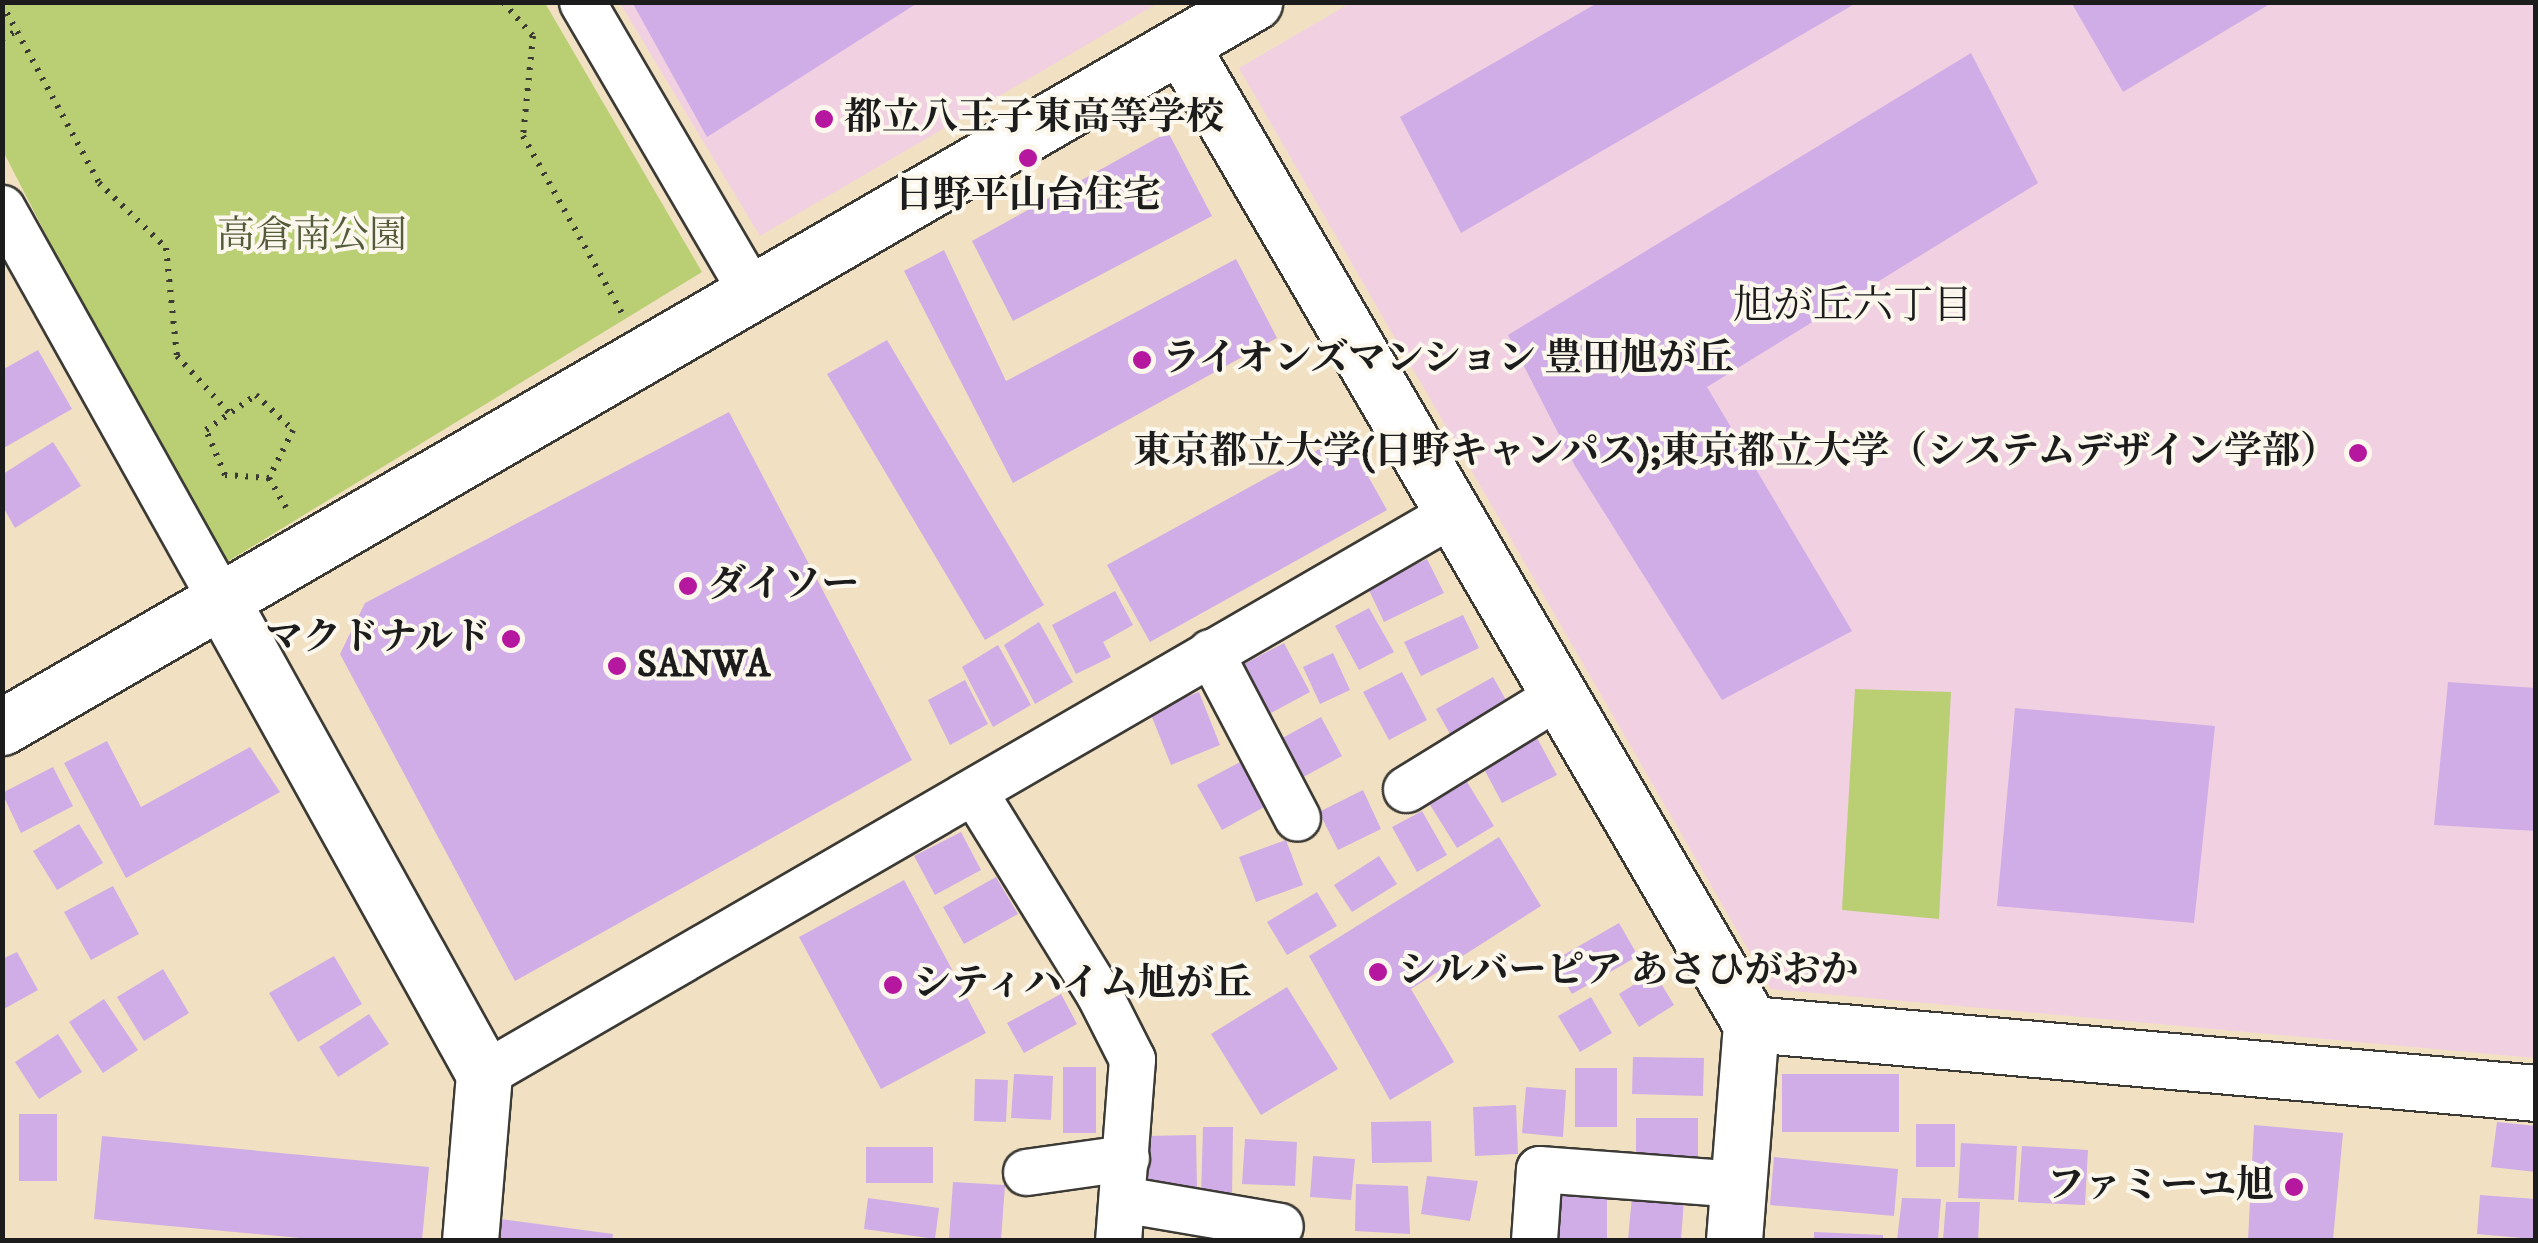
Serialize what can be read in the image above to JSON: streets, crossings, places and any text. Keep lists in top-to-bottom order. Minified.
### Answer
{"districts":["旭が丘六丁目"],"parks":["高倉南公園"],"places":["都立八王子東高等学校","日野平山台住宅","ライオンズマンション 豊田旭が丘","東京都立大学(日野キャンパス);東京都立大学（システムデザイン学部）","ダイソー","マクドナルド","SANWA","シルバーピア あさひがおか","シティハイム旭が丘","ファミーユ旭"]}
